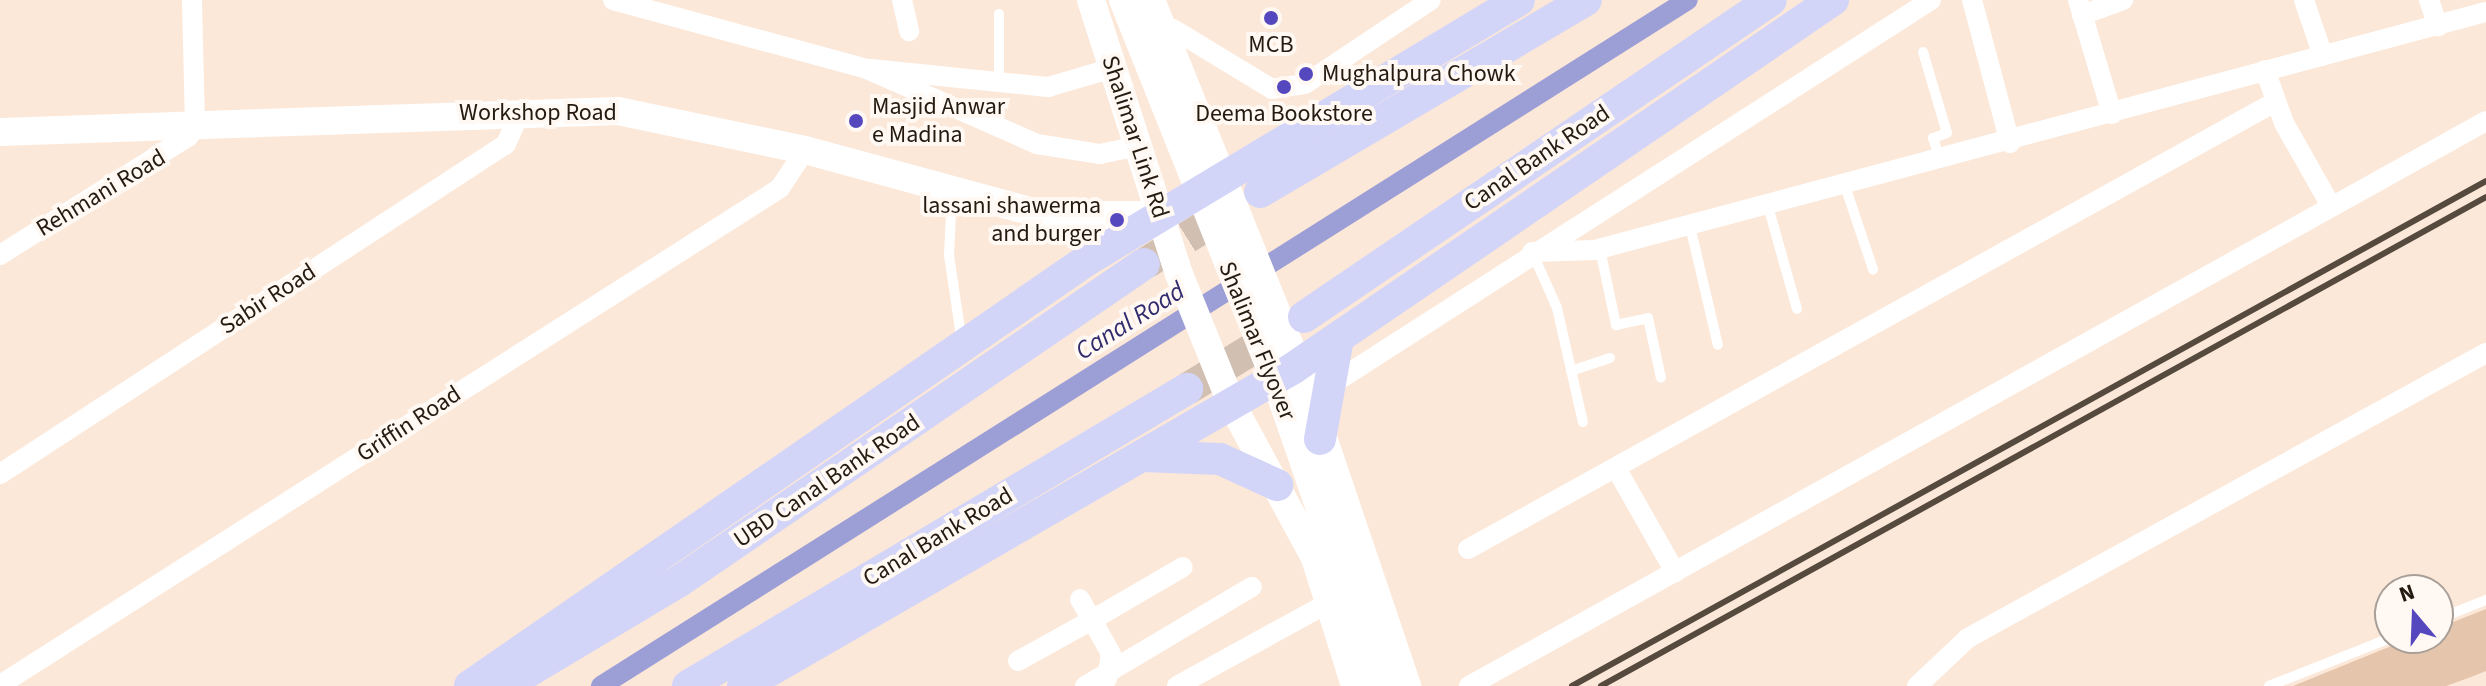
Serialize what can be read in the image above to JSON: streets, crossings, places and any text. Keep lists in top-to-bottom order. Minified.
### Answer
{"streets":{"highway":["Canal Bank Road","UBD Canal Bank Road"],"main road":["Workshop Road","Shalimar Link Rd","Shalimar Flyover"],"street":["Rehmani Road","Sabir Road","Griffin Road"]},"crossings":[["Workshop Road","Shalimar Link Rd"],["Workshop Road","Rehmani Road"],["Workshop Road","Sabir Road"],["Workshop Road","Griffin Road"]],"water":["Canal Road"],"places":["MCB","Mughalpura Chowk","Deema Bookstore","Masjid Anwar e Madina","lassani shawerma and burger"],"north":"top"}
